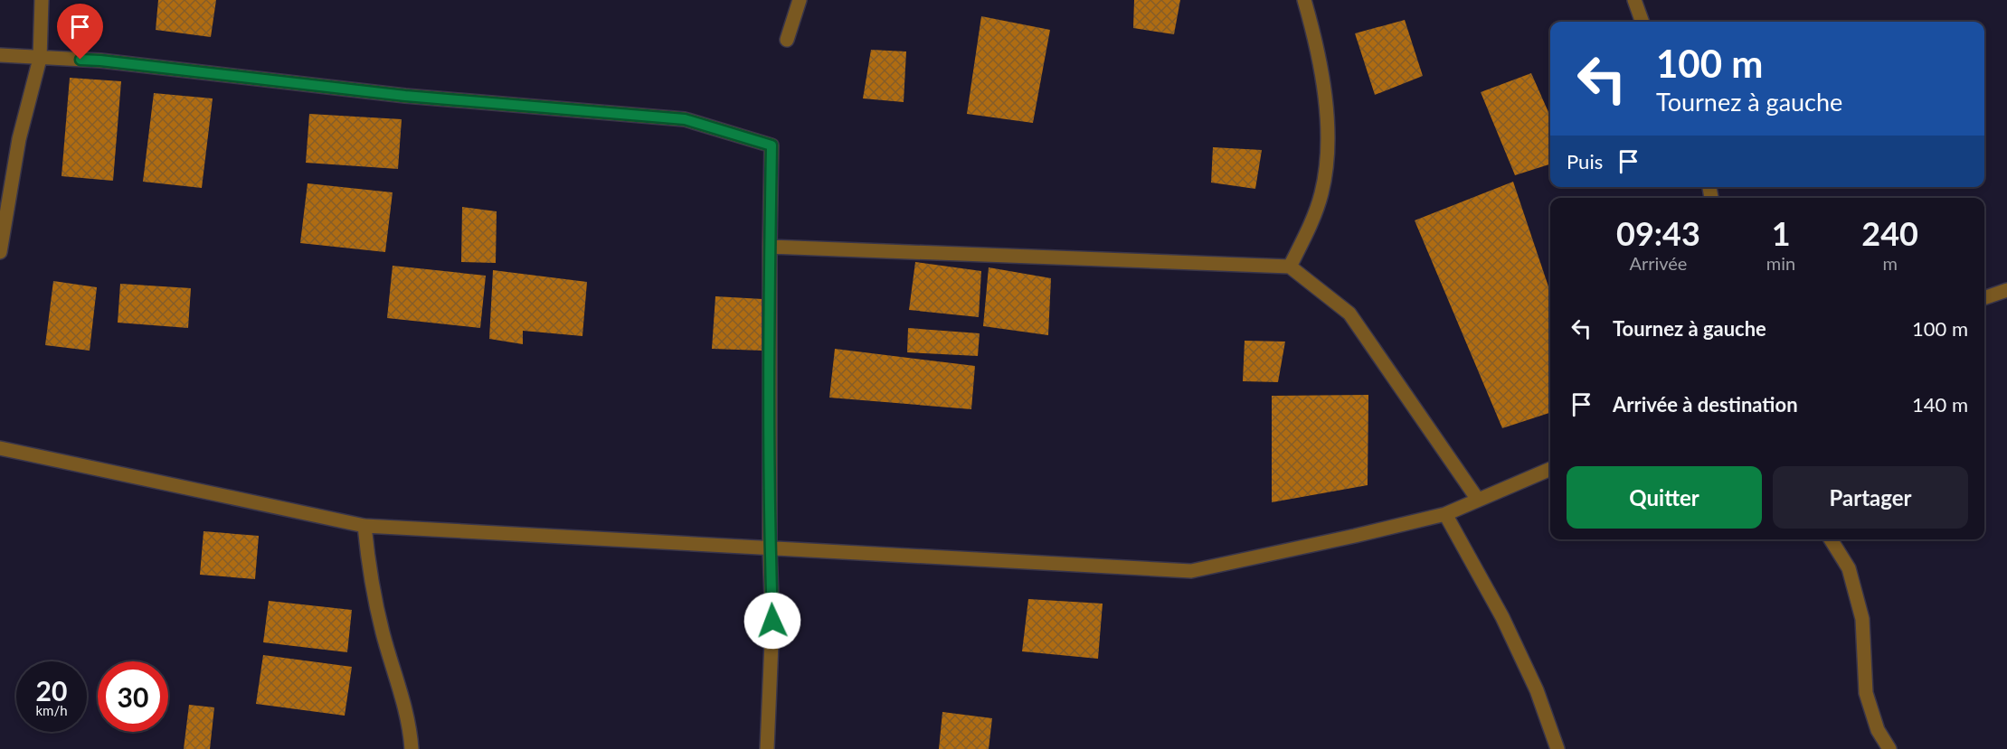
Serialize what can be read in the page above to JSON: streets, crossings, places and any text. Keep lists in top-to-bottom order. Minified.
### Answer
{"page":{"turn":["100 m","Tournez à gauche"],"then":"Puis","eta":["09:43","Arrivée","1","min","240","m"],"list":[{"name":"Tournez à gauche","value":"100 m"},{"name":"Arrivée à destination","value":"140 m"}],"buttons":["Quitter","Partager"],"speed":"20 km/h","limit":"30"}}
